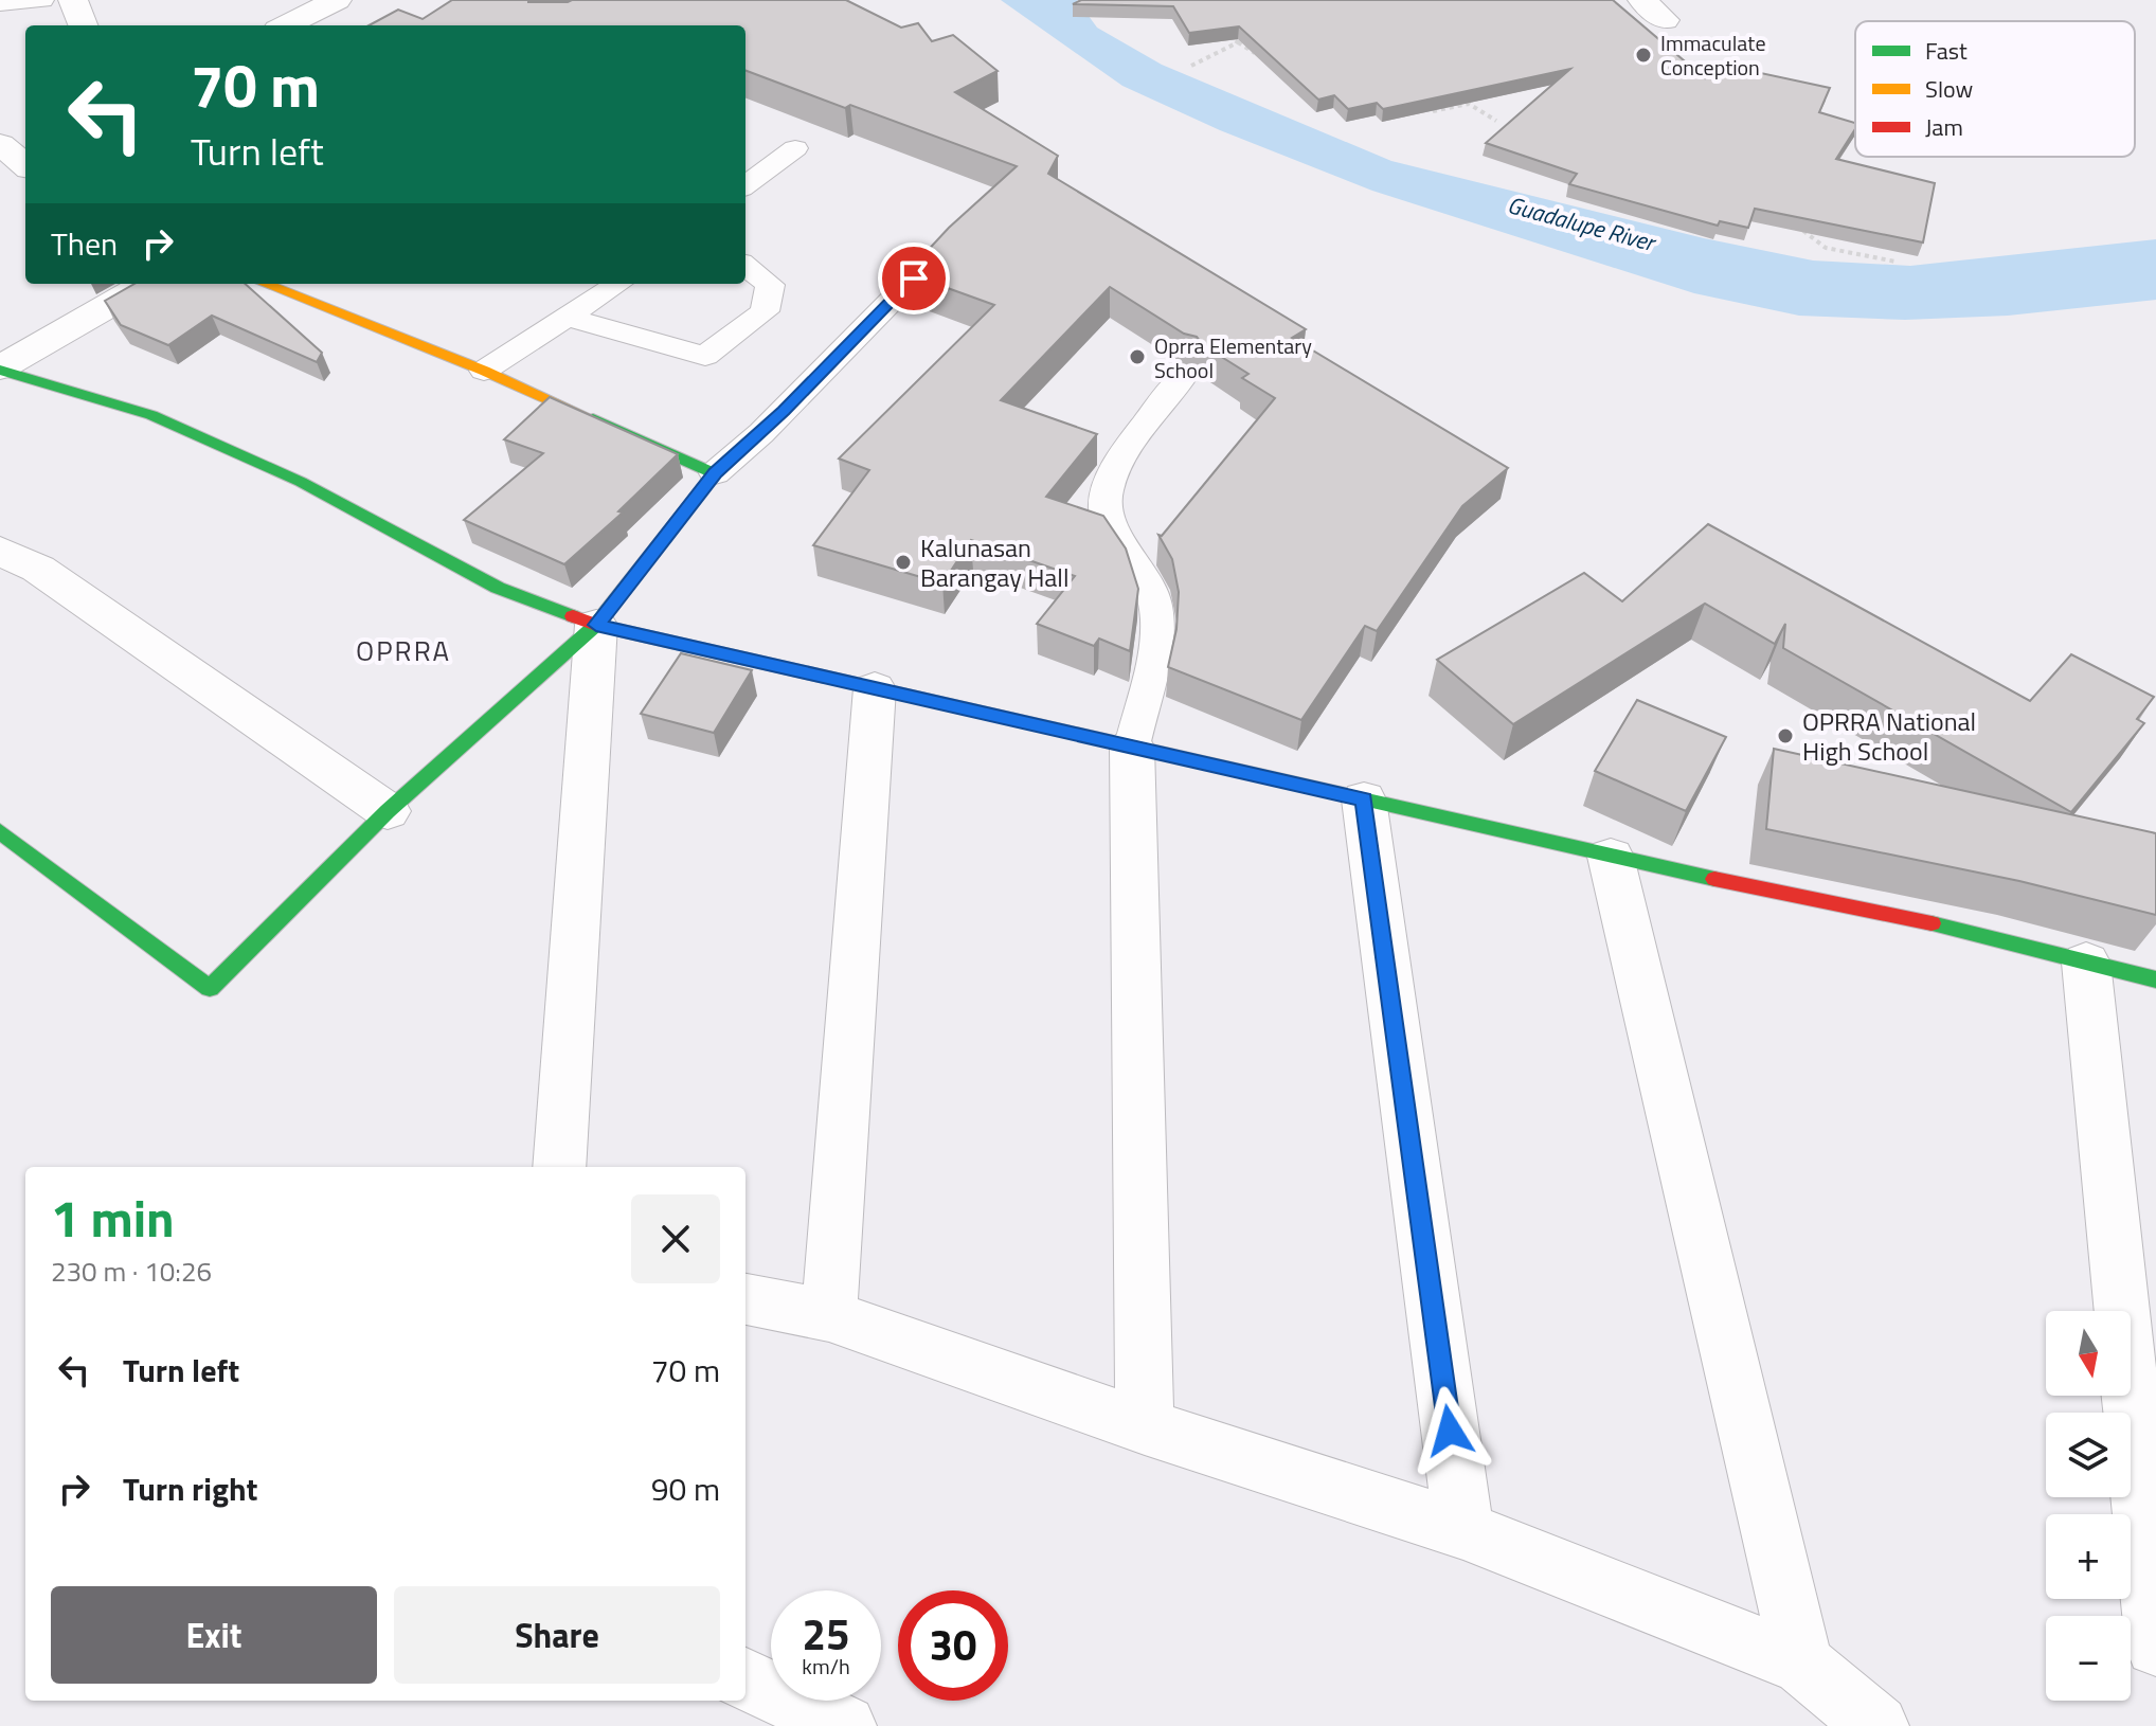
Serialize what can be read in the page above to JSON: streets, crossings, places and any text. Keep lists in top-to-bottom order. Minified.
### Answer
{"districts":["OPRRA"],"water":["Guadalupe River"],"places":["Immaculate Conception","Oprra Elementary School","Kalunasan Barangay Hall","OPRRA National High School"],"legend":["Fast","Slow","Jam"],"north":"bottom","page":{"turn":["70 m","Turn left"],"then":"Then","heading":["1 min","230 m · 10:26"],"map_buttons":["+","−"],"list":[{"name":"Turn left","value":"70 m"},{"name":"Turn right","value":"90 m"}],"buttons":["Exit","Share"],"speed":"25 km/h","limit":"30"}}
